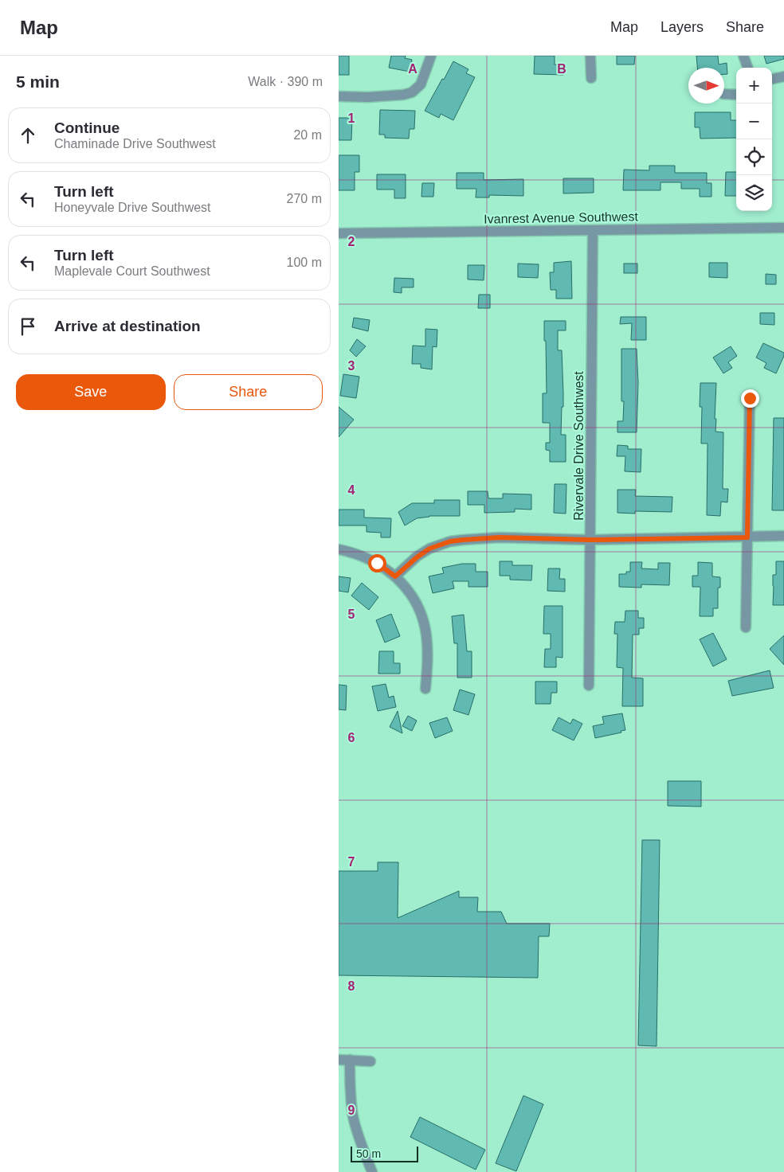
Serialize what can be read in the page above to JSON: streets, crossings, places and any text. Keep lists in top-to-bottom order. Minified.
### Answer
{"streets":{"street":["Ivanrest Avenue Southwest","Rivervale Drive Southwest"]},"crossings":[["Ivanrest Avenue Southwest","Rivervale Drive Southwest"]],"scale_bar":"50 m","north":"right","page":{"header":"Map","nav":["Map","Layers","Share"],"heading":["5 min","Walk · 390 m"],"map_buttons":["+","−"],"list":[["Continue","Chaminade Drive Southwest","20 m"],["Turn left","Honeyvale Drive Southwest","270 m"],["Turn left","Maplevale Court Southwest","100 m"],"Arrive at destination"],"buttons":["Save","Share"],"scale":"50 m"},"grid":{"columns":["A","B"],"rows":["1","2","3","4","5","6","7","8","9"]}}
